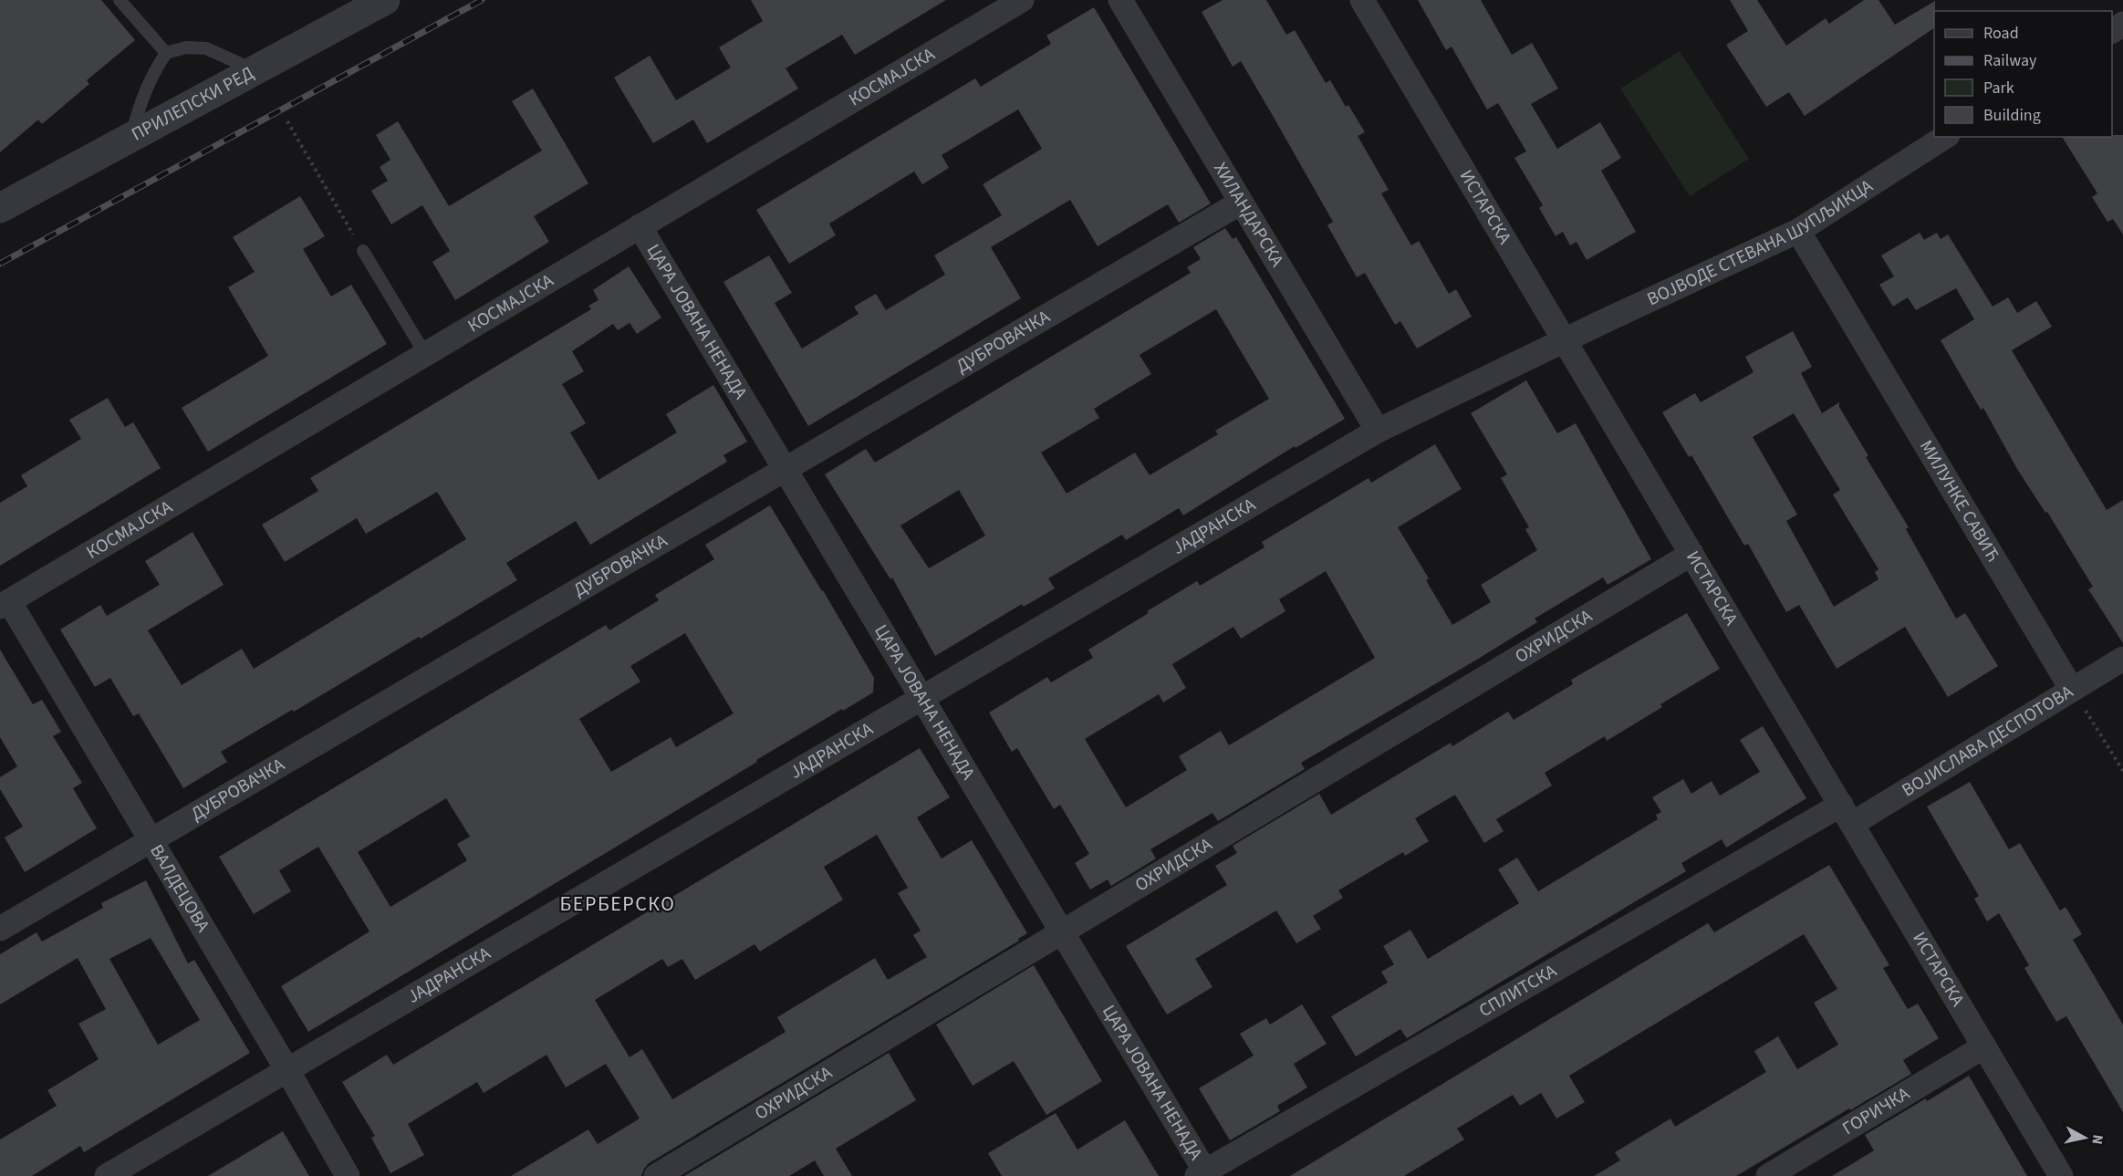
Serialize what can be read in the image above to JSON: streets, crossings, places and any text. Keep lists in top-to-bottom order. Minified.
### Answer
{"streets":{"street":["КОСМАЈСКА","ПРИЛЕПСКИ РЕД","ИСТАРСКА","ХИЛАНДАРСКА","ВОЈВОДЕ СТЕВАНА ШУПЉИКЦА","ЦАРА ЈОВАНА НЕНАДА","ДУБРОВАЧКА","МИЛУНКЕ САВИЋ","ЈАДРАНСКА","ОХРИДСКА","ВОЈИСЛАВА ДЕСПОТОВА","ВАЛДЕЦОВА","СПЛИТСКА","ГОРИЧКА"]},"crossings":[["КОСМАЈСКА","ЦАРА ЈОВАНА НЕНАДА"],["КОСМАЈСКА","ВАЛДЕЦОВА"],["ИСТАРСКА","ВОЈВОДЕ СТЕВАНА ШУПЉИКЦА"],["ИСТАРСКА","ЈАДРАНСКА"],["ИСТАРСКА","ОХРИДСКА"],["ИСТАРСКА","ВОЈИСЛАВА ДЕСПОТОВА"],["ИСТАРСКА","СПЛИТСКА"],["ИСТАРСКА","ГОРИЧКА"],["ХИЛАНДАРСКА","ДУБРОВАЧКА"],["ХИЛАНДАРСКА","ЈАДРАНСКА"],["ВОЈВОДЕ СТЕВАНА ШУПЉИКЦА","МИЛУНКЕ САВИЋ"],["ВОЈВОДЕ СТЕВАНА ШУПЉИКЦА","ЈАДРАНСКА"],["ЦАРА ЈОВАНА НЕНАДА","ДУБРОВАЧКА"],["ЦАРА ЈОВАНА НЕНАДА","ЈАДРАНСКА"],["ЦАРА ЈОВАНА НЕНАДА","ОХРИДСКА"],["ЦАРА ЈОВАНА НЕНАДА","СПЛИТСКА"],["ДУБРОВАЧКА","ВАЛДЕЦОВА"],["МИЛУНКЕ САВИЋ","ВОЈИСЛАВА ДЕСПОТОВА"],["ЈАДРАНСКА","ВАЛДЕЦОВА"],["ВОЈИСЛАВА ДЕСПОТОВА","СПЛИТСКА"]],"districts":["БЕРБЕРСКО"],"legend":["Road","Railway","Park","Building"],"north":"right"}
